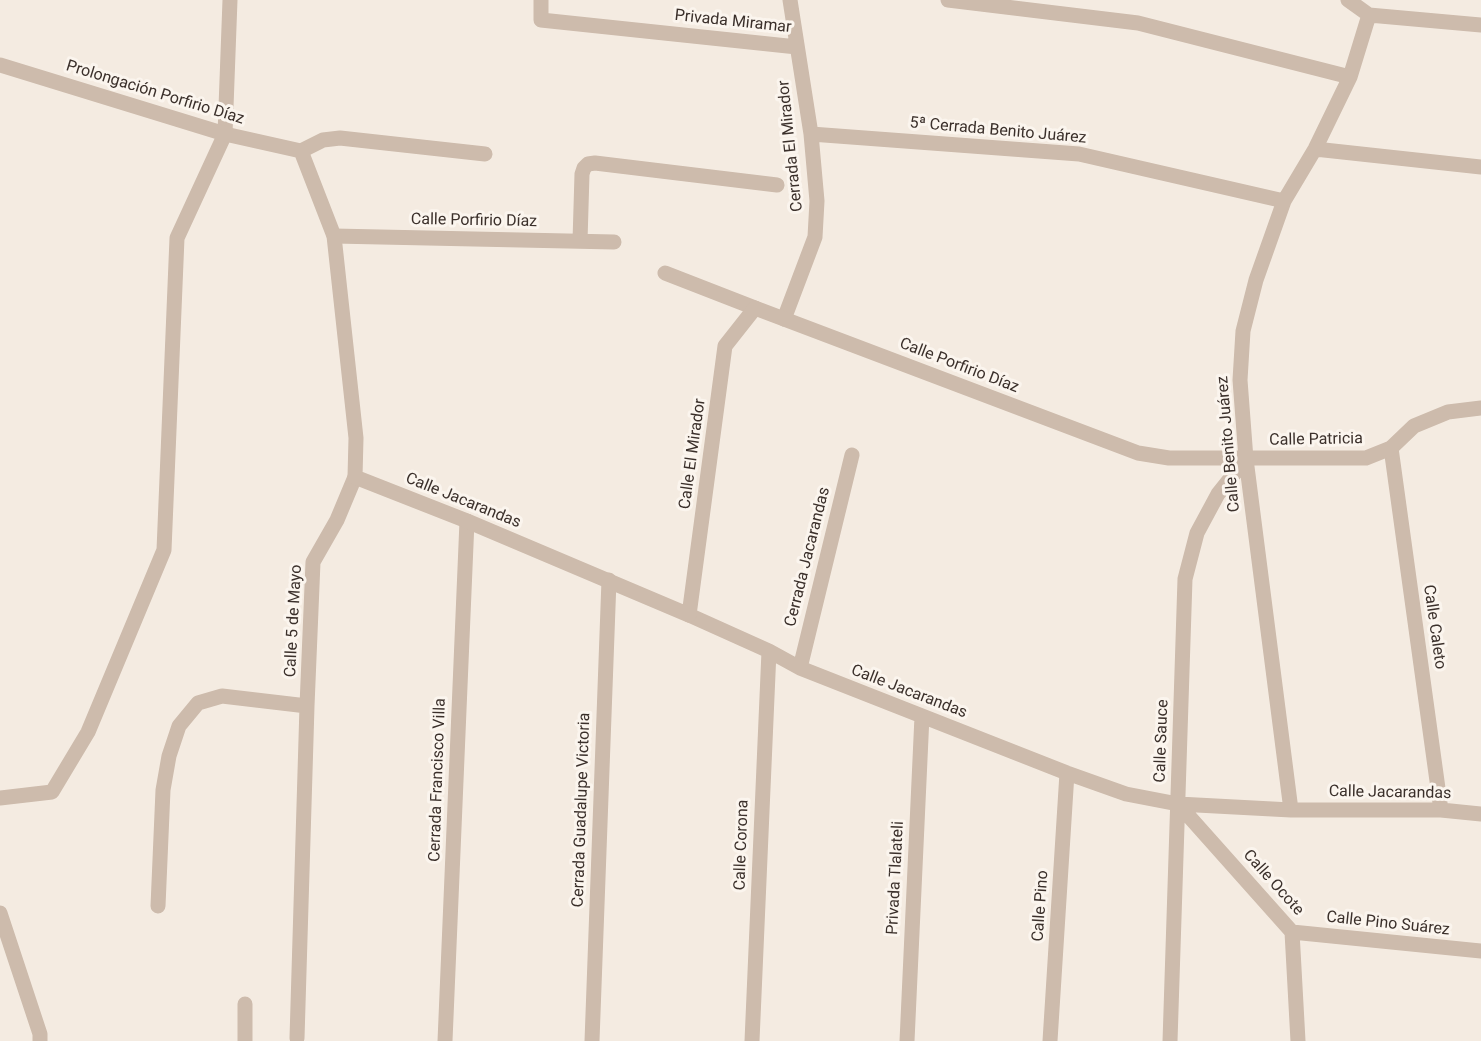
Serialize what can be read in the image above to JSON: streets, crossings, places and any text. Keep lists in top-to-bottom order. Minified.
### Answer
{"streets":{"street":["Privada Miramar","Prolongación Porfirio Díaz","5ª Cerrada Benito Juárez","Cerrada El Mirador","Calle Porfirio Díaz","Calle Patricia","Calle Benito Juárez","Calle El Mirador","Calle Jacarandas","Cerrada Jacarandas","Calle 5 de Mayo","Calle Caleto","Calle Sauce","Cerrada Francisco Villa","Cerrada Guadalupe Victoria","Calle Corona","Privada Tlalateli","Calle Ocote","Calle Pino","Calle Pino Suárez"]},"crossings":[["Privada Miramar","Cerrada El Mirador"],["Prolongación Porfirio Díaz","Calle 5 de Mayo"],["5ª Cerrada Benito Juárez","Cerrada El Mirador"],["5ª Cerrada Benito Juárez","Calle Benito Juárez"],["Cerrada El Mirador","Calle Porfirio Díaz"],["Calle Porfirio Díaz","Calle Patricia"],["Calle Porfirio Díaz","Calle Benito Juárez"],["Calle Porfirio Díaz","Calle El Mirador"],["Calle Porfirio Díaz","Calle 5 de Mayo"],["Calle Porfirio Díaz","Calle Sauce"],["Calle Patricia","Calle Benito Juárez"],["Calle Patricia","Calle Caleto"],["Calle Patricia","Calle Sauce"],["Calle Benito Juárez","Calle Jacarandas"],["Calle Benito Juárez","Calle Sauce"],["Calle El Mirador","Calle Jacarandas"],["Calle Jacarandas","Cerrada Jacarandas"],["Calle Jacarandas","Calle 5 de Mayo"],["Calle Jacarandas","Calle Caleto"],["Calle Jacarandas","Calle Sauce"],["Calle Jacarandas","Cerrada Francisco Villa"],["Calle Jacarandas","Cerrada Guadalupe Victoria"],["Calle Jacarandas","Calle Corona"],["Calle Jacarandas","Privada Tlalateli"],["Calle Jacarandas","Calle Ocote"],["Calle Jacarandas","Calle Pino"],["Calle Sauce","Calle Ocote"],["Calle Ocote","Calle Pino Suárez"]]}
